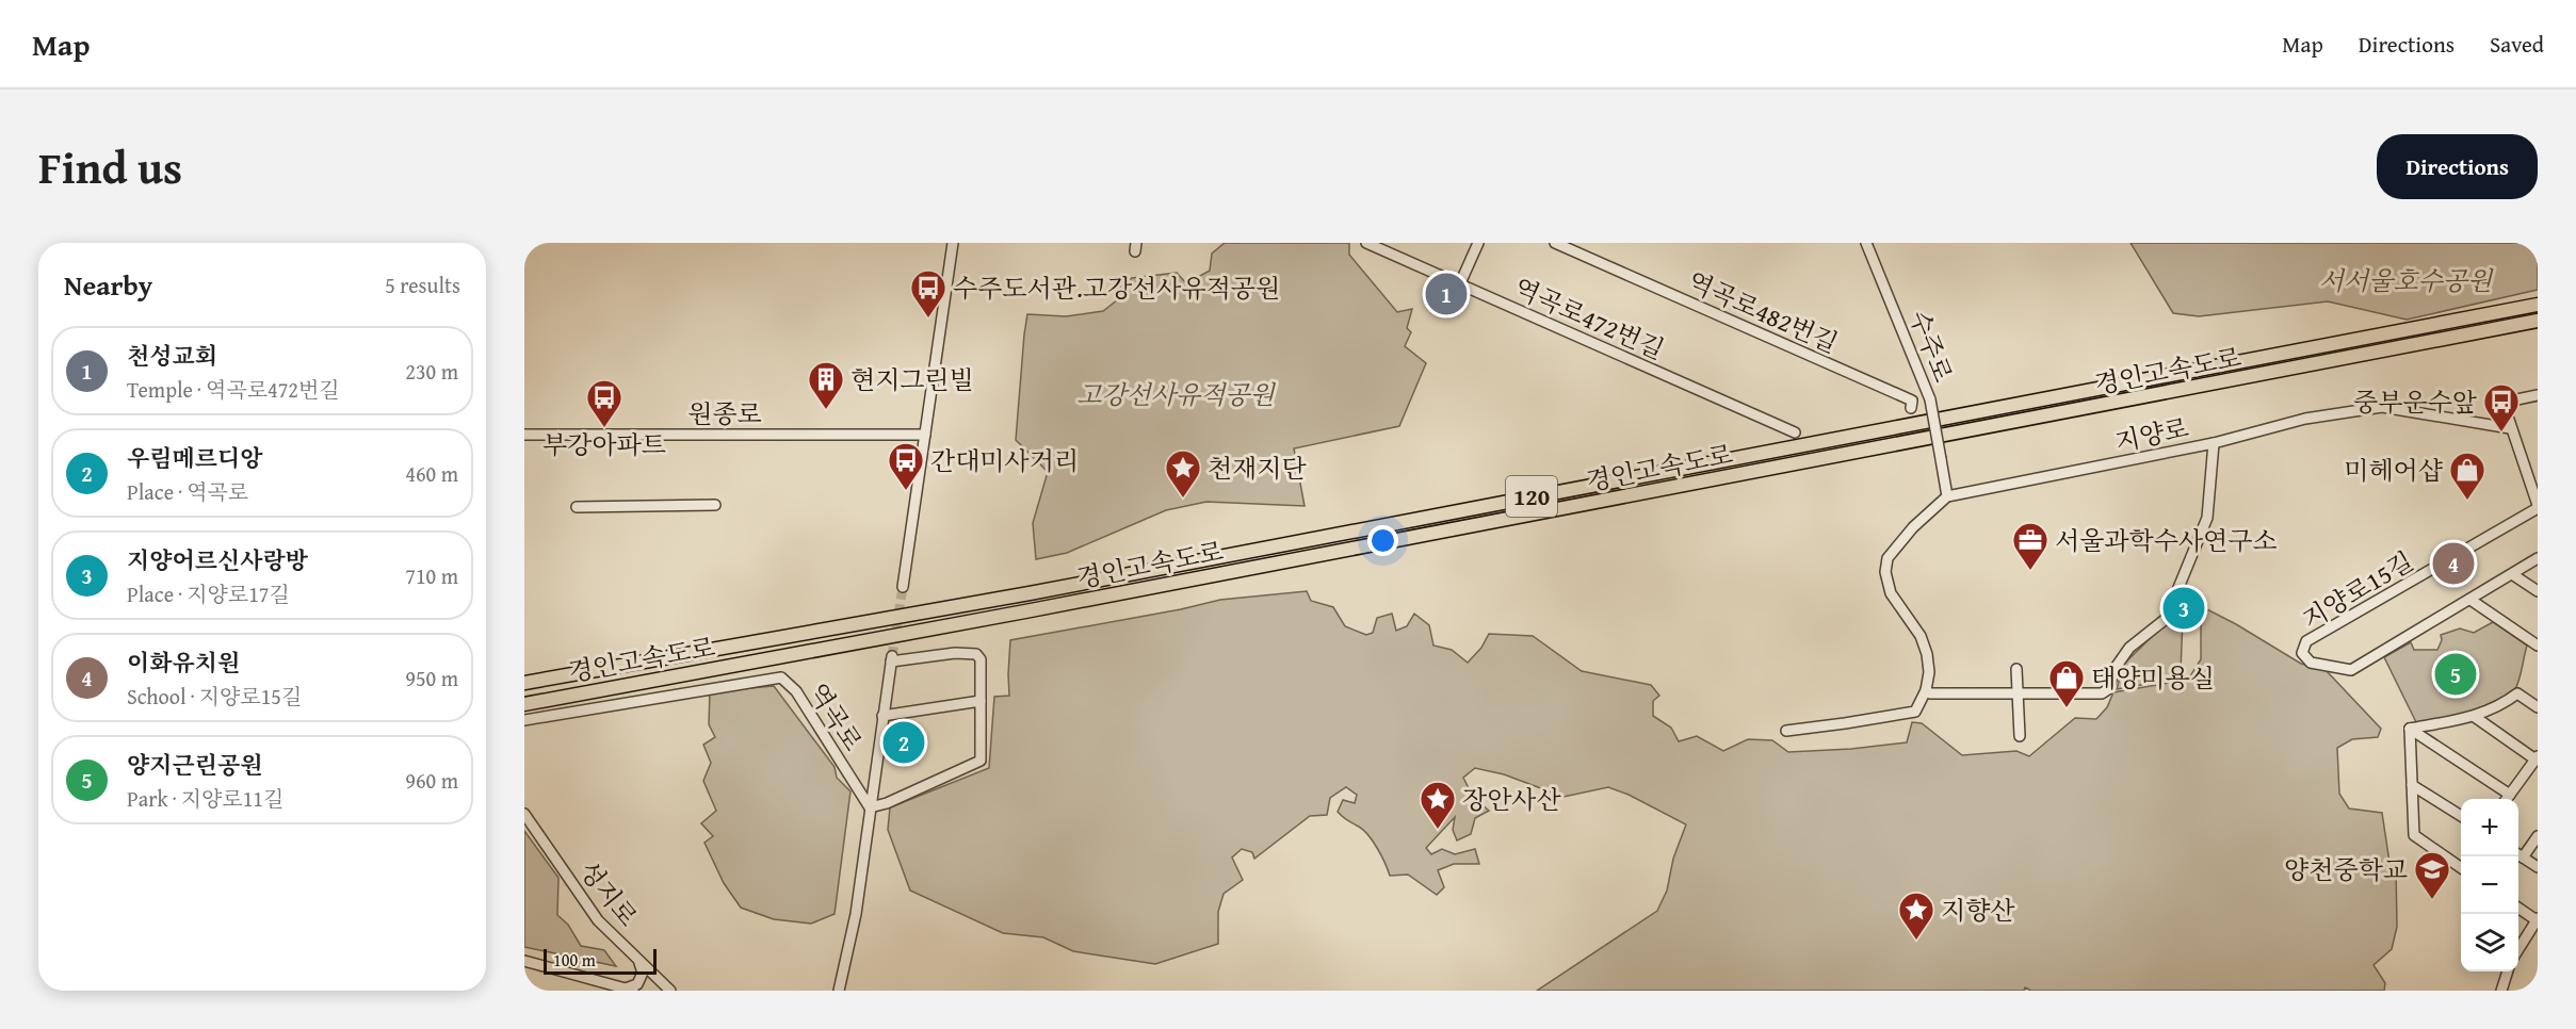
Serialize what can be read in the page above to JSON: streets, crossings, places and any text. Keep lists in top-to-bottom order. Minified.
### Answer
{"streets":{"highway":["경인고속도로","120"],"street":["역곡로482번길","역곡로472번길","수주로","원종로","지양로","지양로15길","역곡로","성지로"]},"crossings":[["수주로","지양로"]],"parks":["서서울호수공원","고강선사유적공원"],"places":{"bus stop":["수주도서관.고강선사유적공원","부강아파트","중부운수앞","간대미사거리"],"building":["현지그린빌"],"place":["천재지단","장안사산","지향산"],"shop":["미헤어샵","태양미용실"],"office":["서울과학수사연구소"],"school or university":["양천중학교"]},"scale_bar":"100 m","page":{"header":"Map","nav":["Map","Directions","Saved"],"title":"Find us","buttons":"Directions","heading":["Nearby","5 results"],"pins":["1","4","3","5","2"],"list":[{"mark":"1","name":"천성교회","note":"Temple · 역곡로472번길","value":"230 m"},{"mark":"2","name":"우림메르디앙","note":"Place · 역곡로","value":"460 m"},{"mark":"3","name":"지양어르신사랑방","note":"Place · 지양로17길","value":"710 m"},{"mark":"4","name":"이화유치원","note":"School · 지양로15길","value":"950 m"},{"mark":"5","name":"양지근린공원","note":"Park · 지양로11길","value":"960 m"}],"map_buttons":["+","−"],"scale":"100 m"}}
